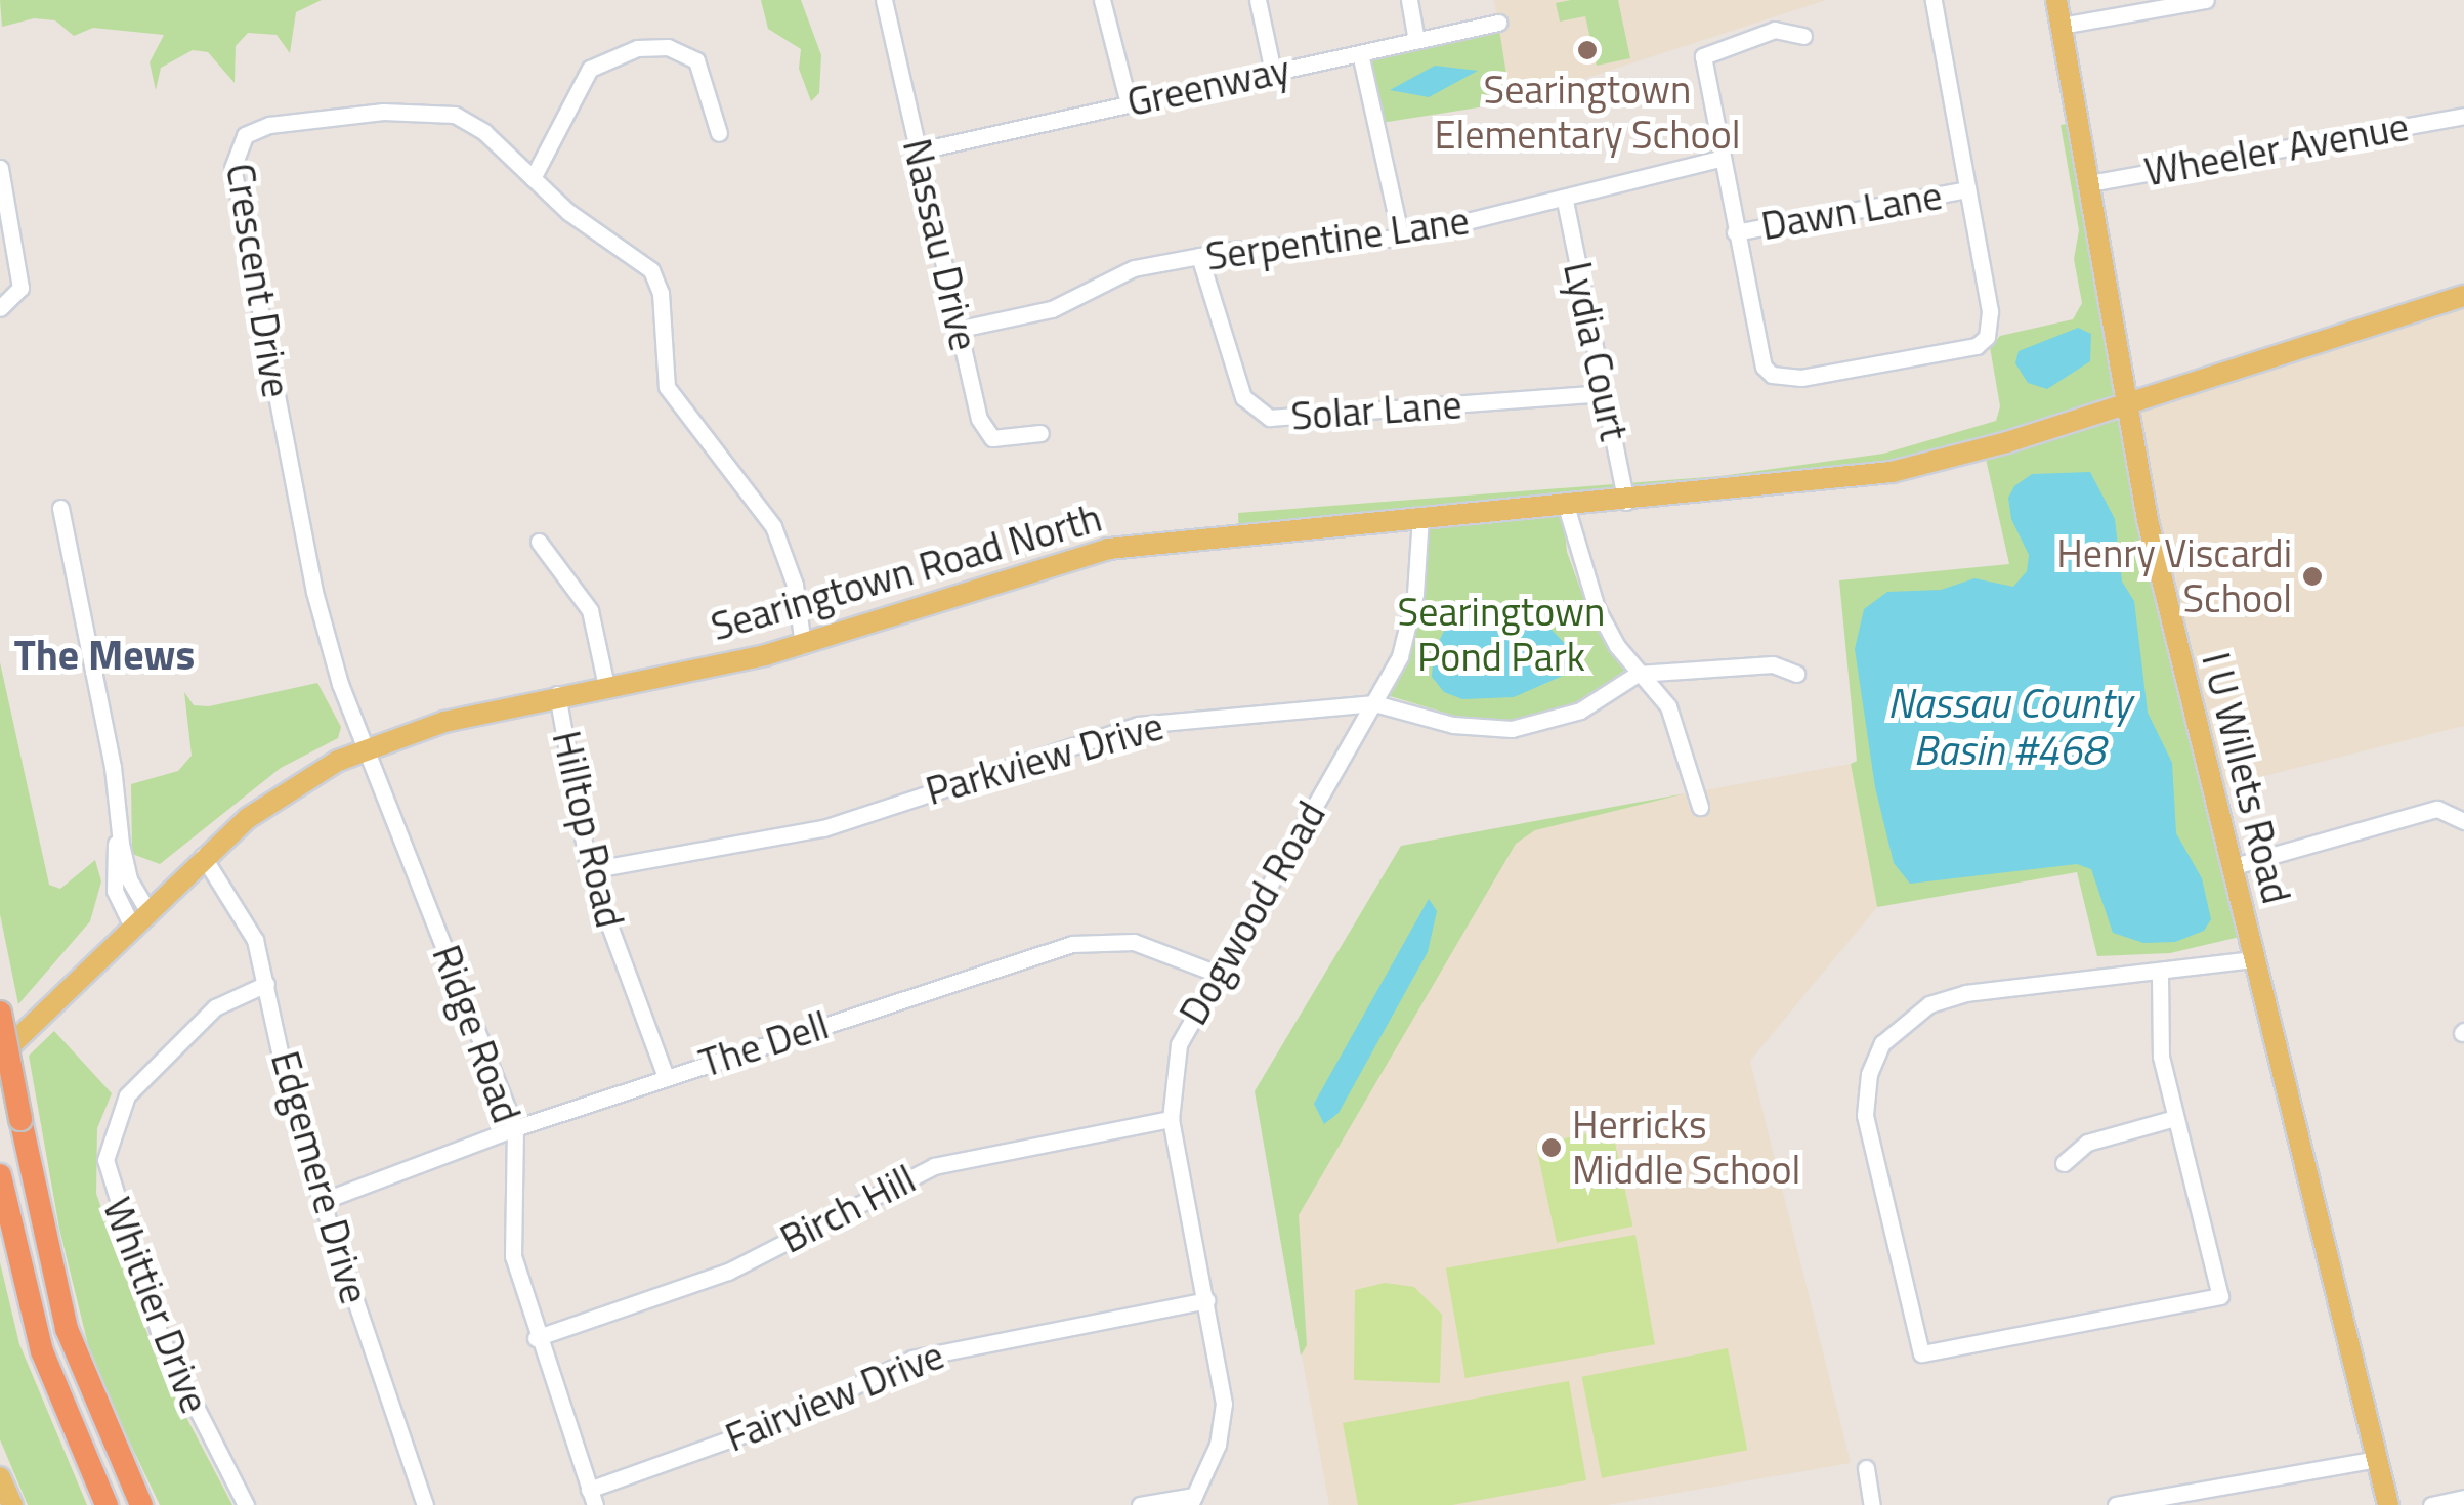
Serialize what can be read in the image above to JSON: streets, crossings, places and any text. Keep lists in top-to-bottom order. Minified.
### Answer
{"streets":{"main road":["Searingtown Road North","I U Willets Road"],"street":["Greenway","Wheeler Avenue","Dawn Lane","Serpentine Lane","Nassau Drive","Crescent Drive","Lydia Court","Solar Lane","Parkview Drive","Hilltop Road","Dogwood Road","Ridge Road","The Dell","Edgemere Drive","Birch Hill","Whittier Drive","Fairview Drive"]},"crossings":[["Greenway","Nassau Drive"],["Wheeler Avenue","I U Willets Road"],["Serpentine Lane","Nassau Drive"],["Serpentine Lane","Lydia Court"],["Serpentine Lane","Solar Lane"],["Crescent Drive","Searingtown Road North"],["Crescent Drive","Ridge Road"],["Lydia Court","Solar Lane"],["Lydia Court","Searingtown Road North"],["Searingtown Road North","I U Willets Road"],["Searingtown Road North","Hilltop Road"],["Searingtown Road North","Dogwood Road"],["Searingtown Road North","Ridge Road"],["Searingtown Road North","Edgemere Drive"],["Parkview Drive","Hilltop Road"],["Parkview Drive","Dogwood Road"],["Hilltop Road","The Dell"],["Dogwood Road","The Dell"],["Dogwood Road","Birch Hill"],["Dogwood Road","Fairview Drive"],["Ridge Road","The Dell"],["Ridge Road","Birch Hill"],["Ridge Road","Fairview Drive"],["The Dell","Edgemere Drive"],["Edgemere Drive","Whittier Drive"]],"districts":["The Mews"],"water":["Nassau County Basin #468"],"parks":["Searingtown Pond Park"],"places":["Searingtown Elementary School","Henry Viscardi School","Herricks Middle School"]}
